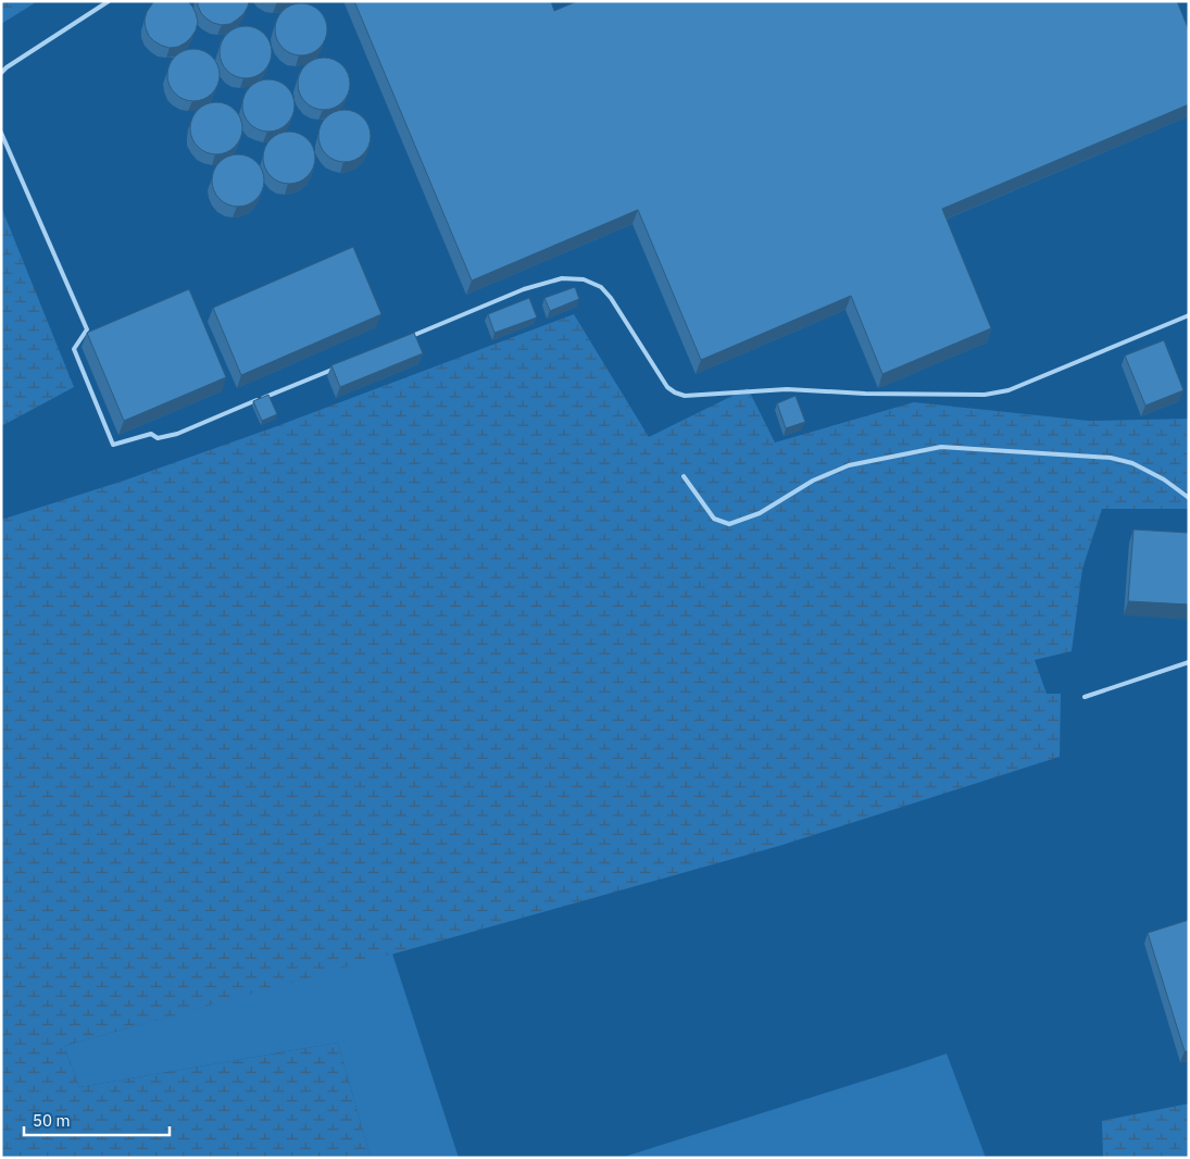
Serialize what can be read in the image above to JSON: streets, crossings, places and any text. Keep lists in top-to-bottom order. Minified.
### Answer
{"scale_bar":"50 m"}
